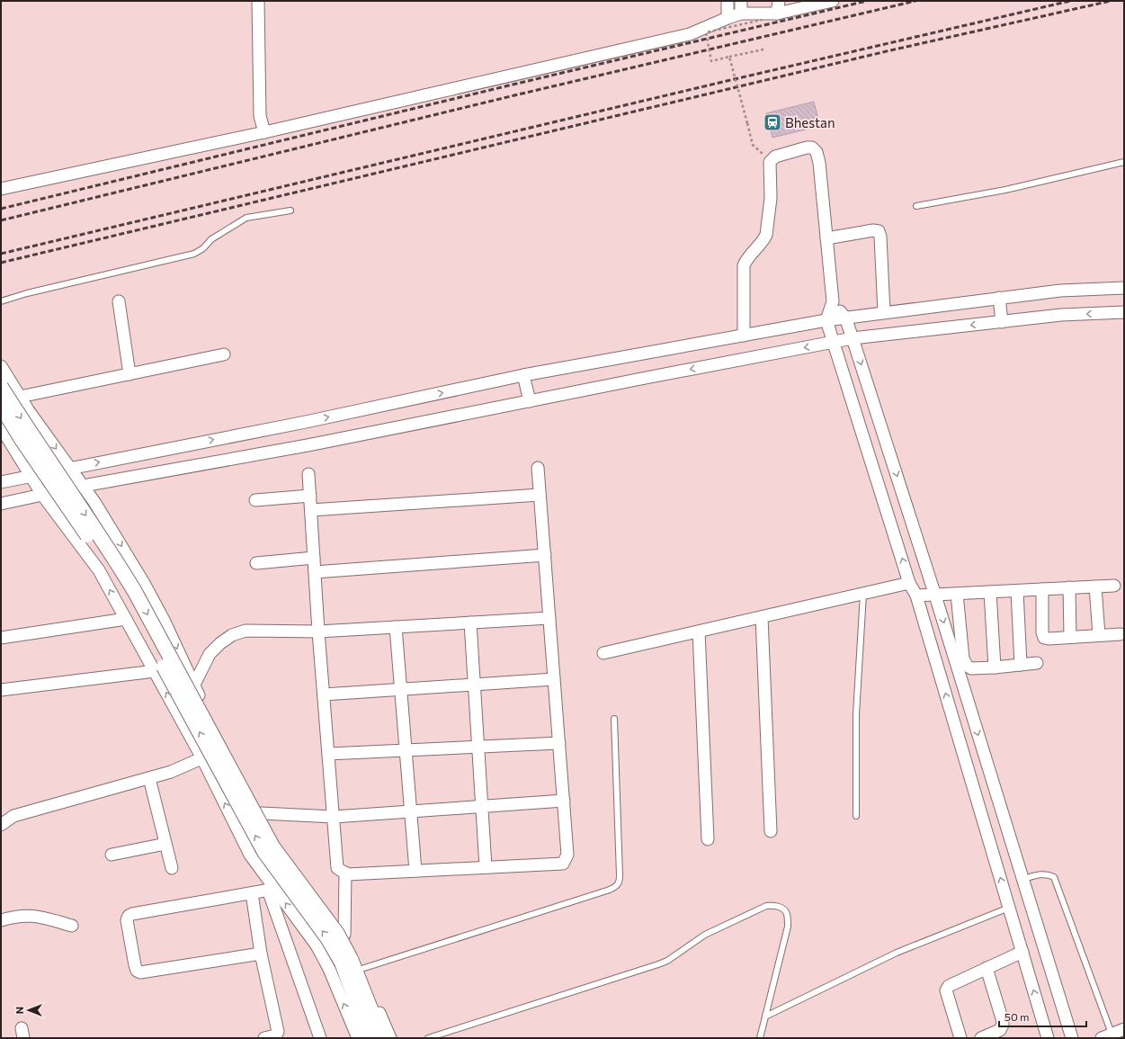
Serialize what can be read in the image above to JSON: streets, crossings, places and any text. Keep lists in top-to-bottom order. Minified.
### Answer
{"places":{"station":["Bhestan"]},"scale_bar":"50 m","north":"left"}
